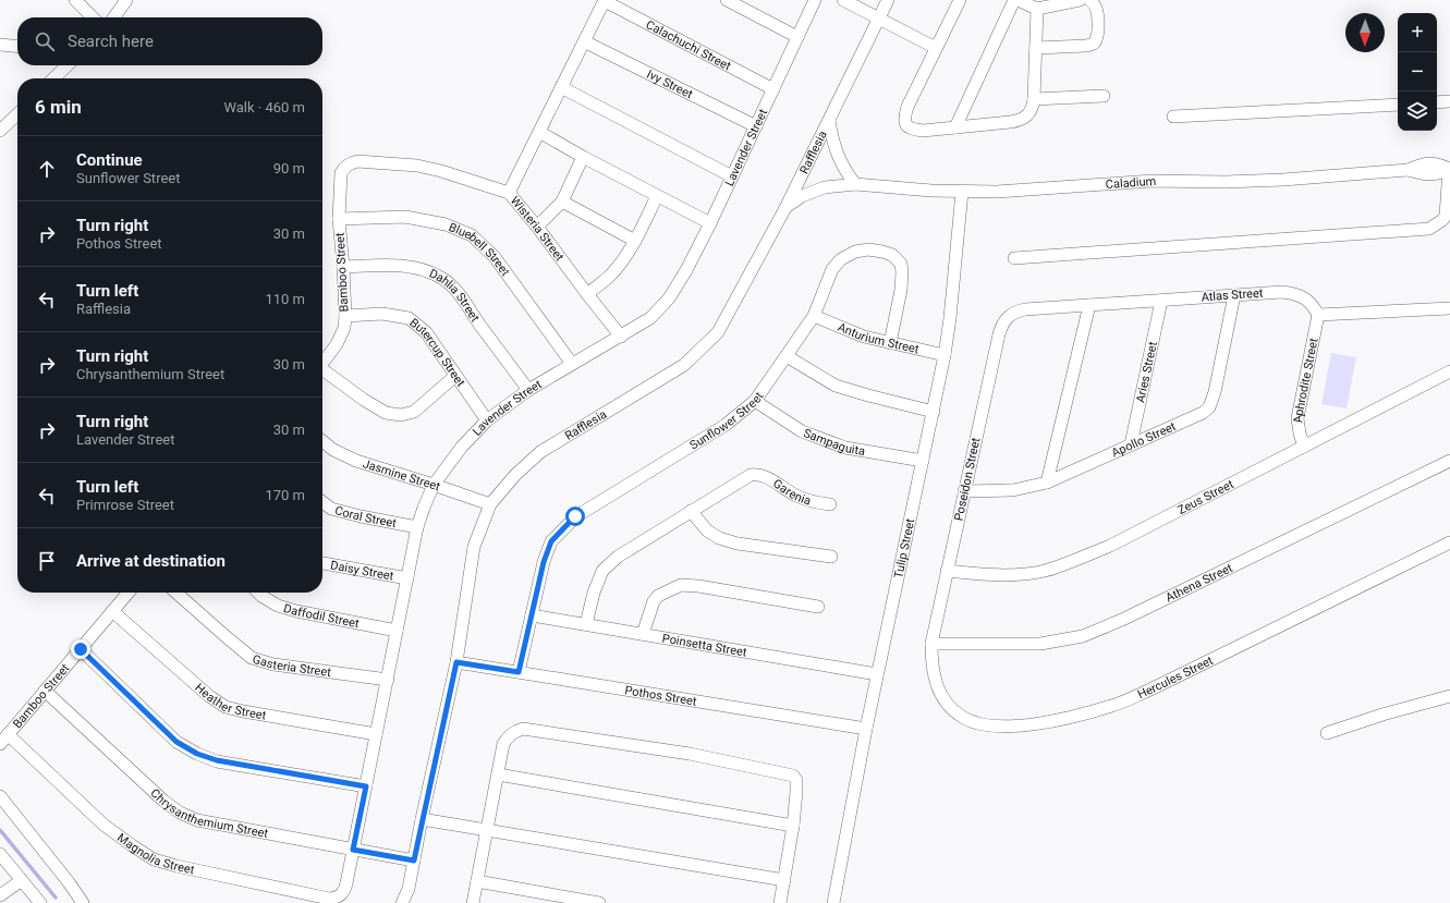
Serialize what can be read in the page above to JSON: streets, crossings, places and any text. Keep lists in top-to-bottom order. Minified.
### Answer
{"streets":{"street":["Calachuchi Street","Ivy Street","Lavender Street","Rafflesia","Caladium","Wisteria Street","Bluebell Street","Bamboo Street","Atlas Street","Dahlia Street","Anturium Street","Butercup Street","Aries Street","Aphrodite Street","Sunflower Street","Apollo Street","Sampaguita","Jasmine Street","Poseidon Street","Garenia","Zeus Street","Coral Street","Tulip Street","Daisy Street","Athena Street","Daffodil Street","Poinsetta Street","Gasteria Street","Hercules Street","Pothos Street","Heather Street","Chrysanthemium Street","Magnolia Street"]},"crossings":[["Calachuchi Street","Lavender Street"],["Ivy Street","Lavender Street"],["Lavender Street","Wisteria Street"],["Lavender Street","Bluebell Street"],["Lavender Street","Dahlia Street"],["Lavender Street","Butercup Street"],["Lavender Street","Jasmine Street"],["Lavender Street","Coral Street"],["Lavender Street","Daisy Street"],["Lavender Street","Daffodil Street"],["Lavender Street","Gasteria Street"],["Lavender Street","Heather Street"],["Lavender Street","Chrysanthemium Street"],["Lavender Street","Magnolia Street"],["Rafflesia","Caladium"],["Rafflesia","Jasmine Street"],["Rafflesia","Pothos Street"],["Rafflesia","Chrysanthemium Street"],["Caladium","Tulip Street"],["Wisteria Street","Bamboo Street"],["Bluebell Street","Bamboo Street"],["Bamboo Street","Dahlia Street"],["Bamboo Street","Butercup Street"],["Bamboo Street","Heather Street"],["Bamboo Street","Chrysanthemium Street"],["Bamboo Street","Magnolia Street"],["Atlas Street","Aries Street"],["Atlas Street","Aphrodite Street"],["Atlas Street","Apollo Street"],["Atlas Street","Poseidon Street"],["Anturium Street","Sunflower Street"],["Anturium Street","Tulip Street"],["Aries Street","Apollo Street"],["Aphrodite Street","Zeus Street"],["Sunflower Street","Sampaguita"],["Sunflower Street","Poinsetta Street"],["Sunflower Street","Pothos Street"],["Apollo Street","Poseidon Street"],["Sampaguita","Tulip Street"],["Poseidon Street","Zeus Street"],["Poseidon Street","Athena Street"],["Poseidon Street","Hercules Street"],["Tulip Street","Poinsetta Street"],["Tulip Street","Pothos Street"],["Athena Street","Hercules Street"]],"north":"bottom","page":{"map_buttons":["+","−"],"search":"Search here","heading":["6 min","Walk · 460 m"],"list":[["Continue","Sunflower Street","90 m"],["Turn right","Pothos Street","30 m"],["Turn left","Rafflesia","110 m"],["Turn right","Chrysanthemium Street","30 m"],["Turn right","Lavender Street","30 m"],["Turn left","Primrose Street","170 m"],"Arrive at destination"]}}
